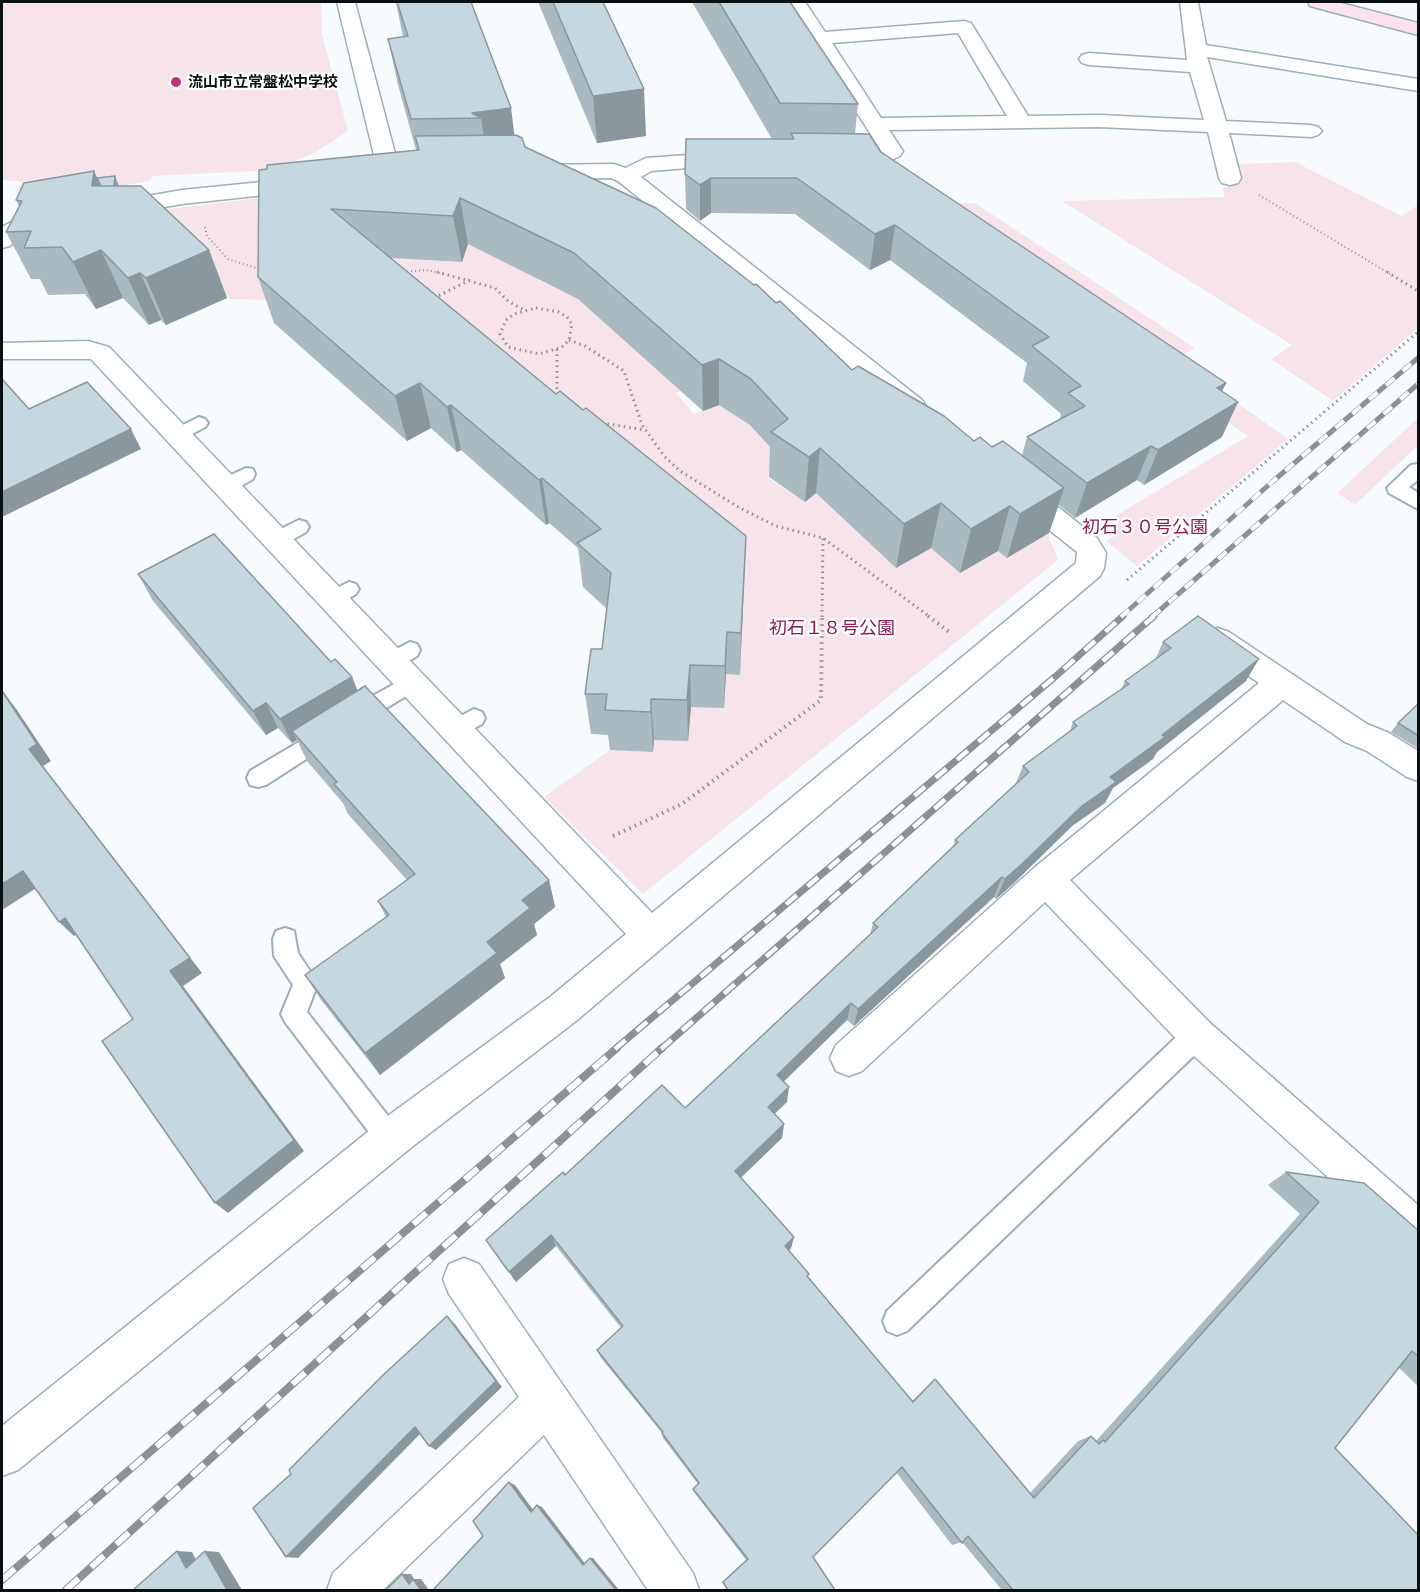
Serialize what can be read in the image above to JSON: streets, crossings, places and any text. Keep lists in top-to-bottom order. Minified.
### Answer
{"parks":["初石３０号公園","初石１８号公園"],"places":["流山市立常盤松中学校"]}
